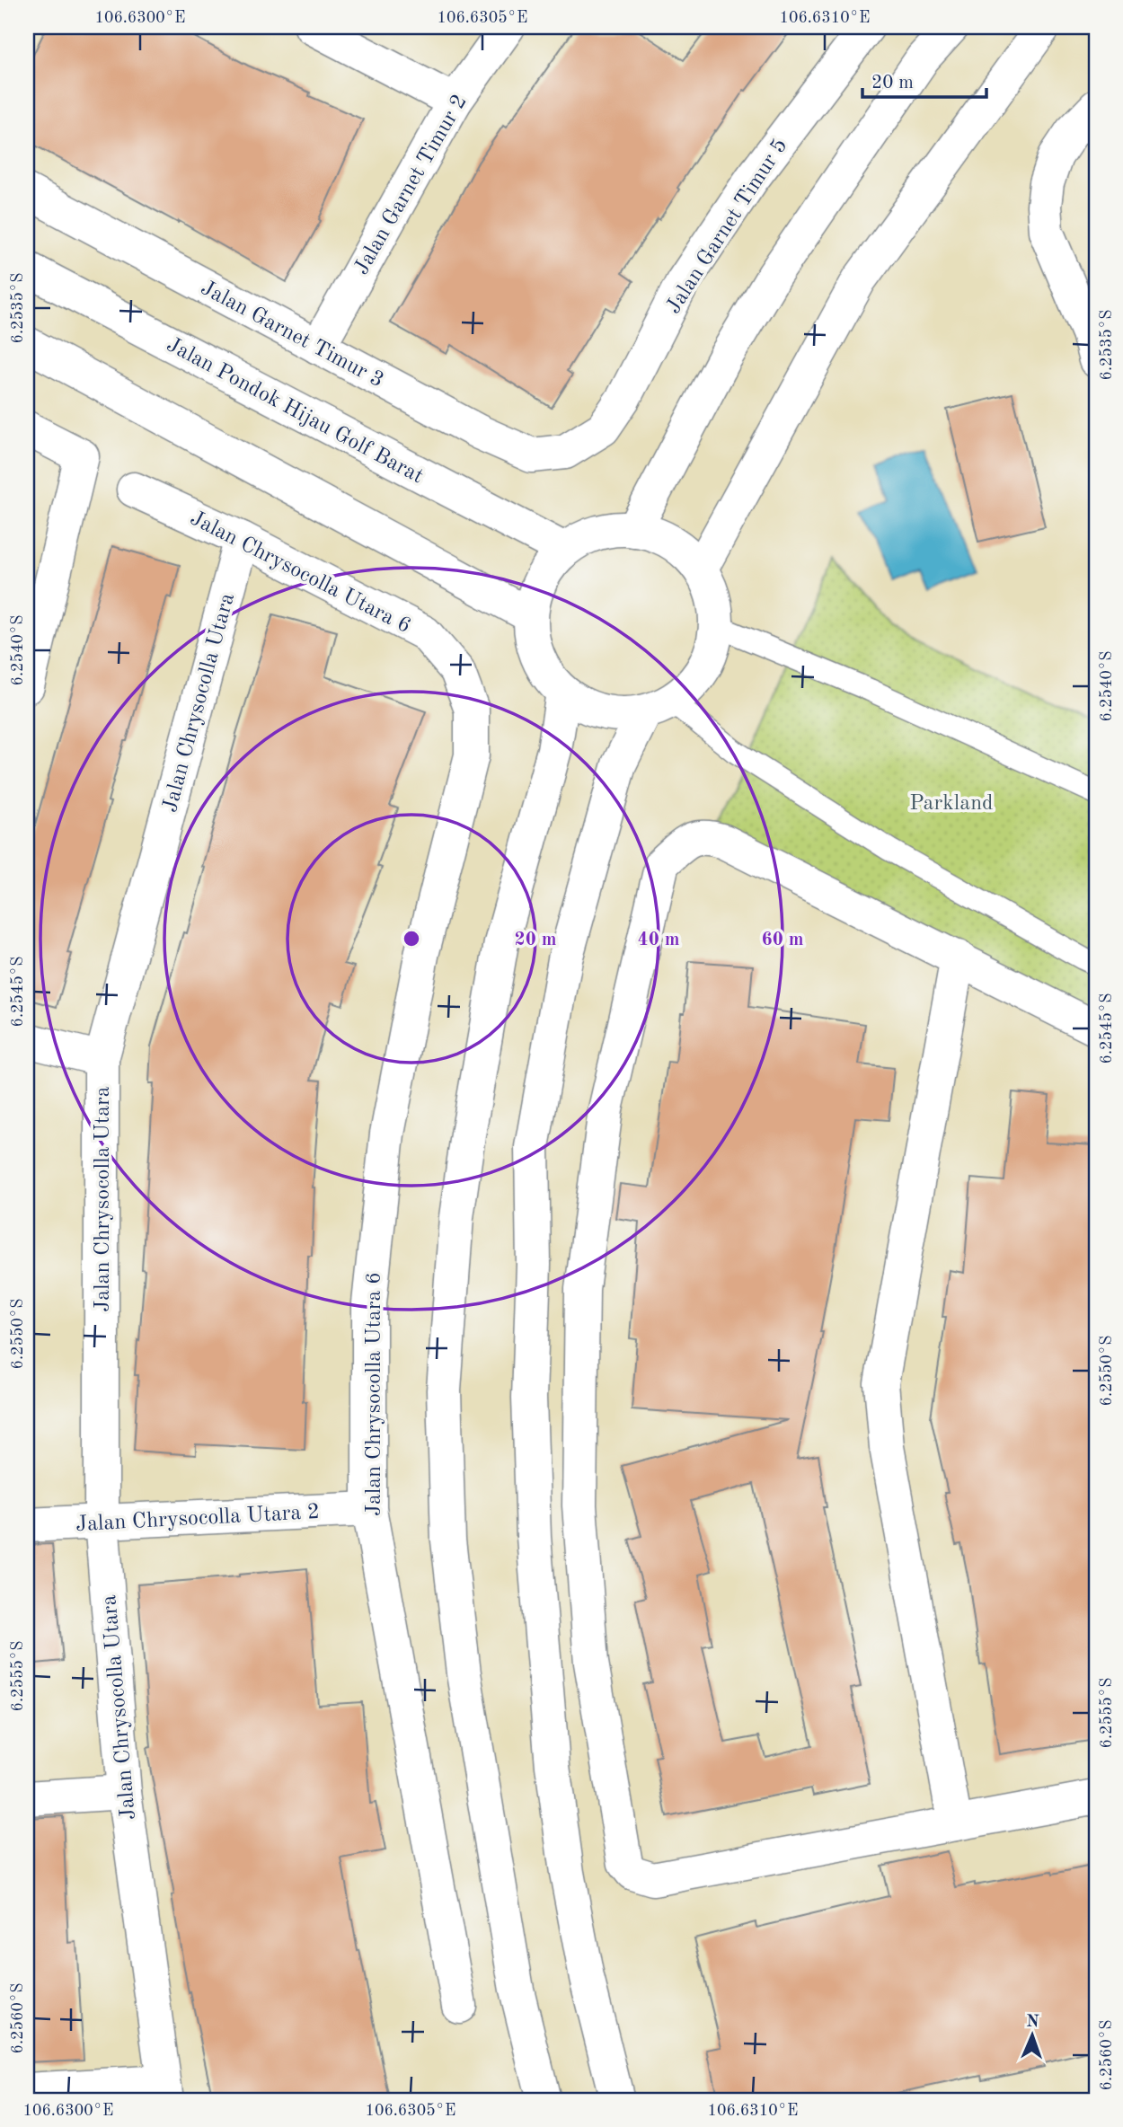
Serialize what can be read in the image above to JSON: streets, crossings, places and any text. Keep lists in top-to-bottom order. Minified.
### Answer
{"streets":{"street":["Jalan Garnet Timur 2","Jalan Garnet Timur 5","Jalan Garnet Timur 3","Jalan Pondok Hijau Golf Barat","Jalan Chrysocolla Utara 6","Jalan Chrysocolla Utara","Jalan Chrysocolla Utara 2"]},"crossings":[["Jalan Garnet Timur 2","Jalan Garnet Timur 3"],["Jalan Garnet Timur 5","Jalan Garnet Timur 3"],["Jalan Chrysocolla Utara 6","Jalan Chrysocolla Utara"],["Jalan Chrysocolla Utara 6","Jalan Chrysocolla Utara 2"],["Jalan Chrysocolla Utara","Jalan Chrysocolla Utara 2"]],"parks":["Parkland"],"scale_bar":"20 m","north":"top","coordinates":["106.6300°E","106.6305°E","106.6310°E","6.2535°S","6.2540°S","6.2545°S","6.2550°S","6.2555°S","6.2560°S"],"rings":["20 m","40 m","60 m"]}
